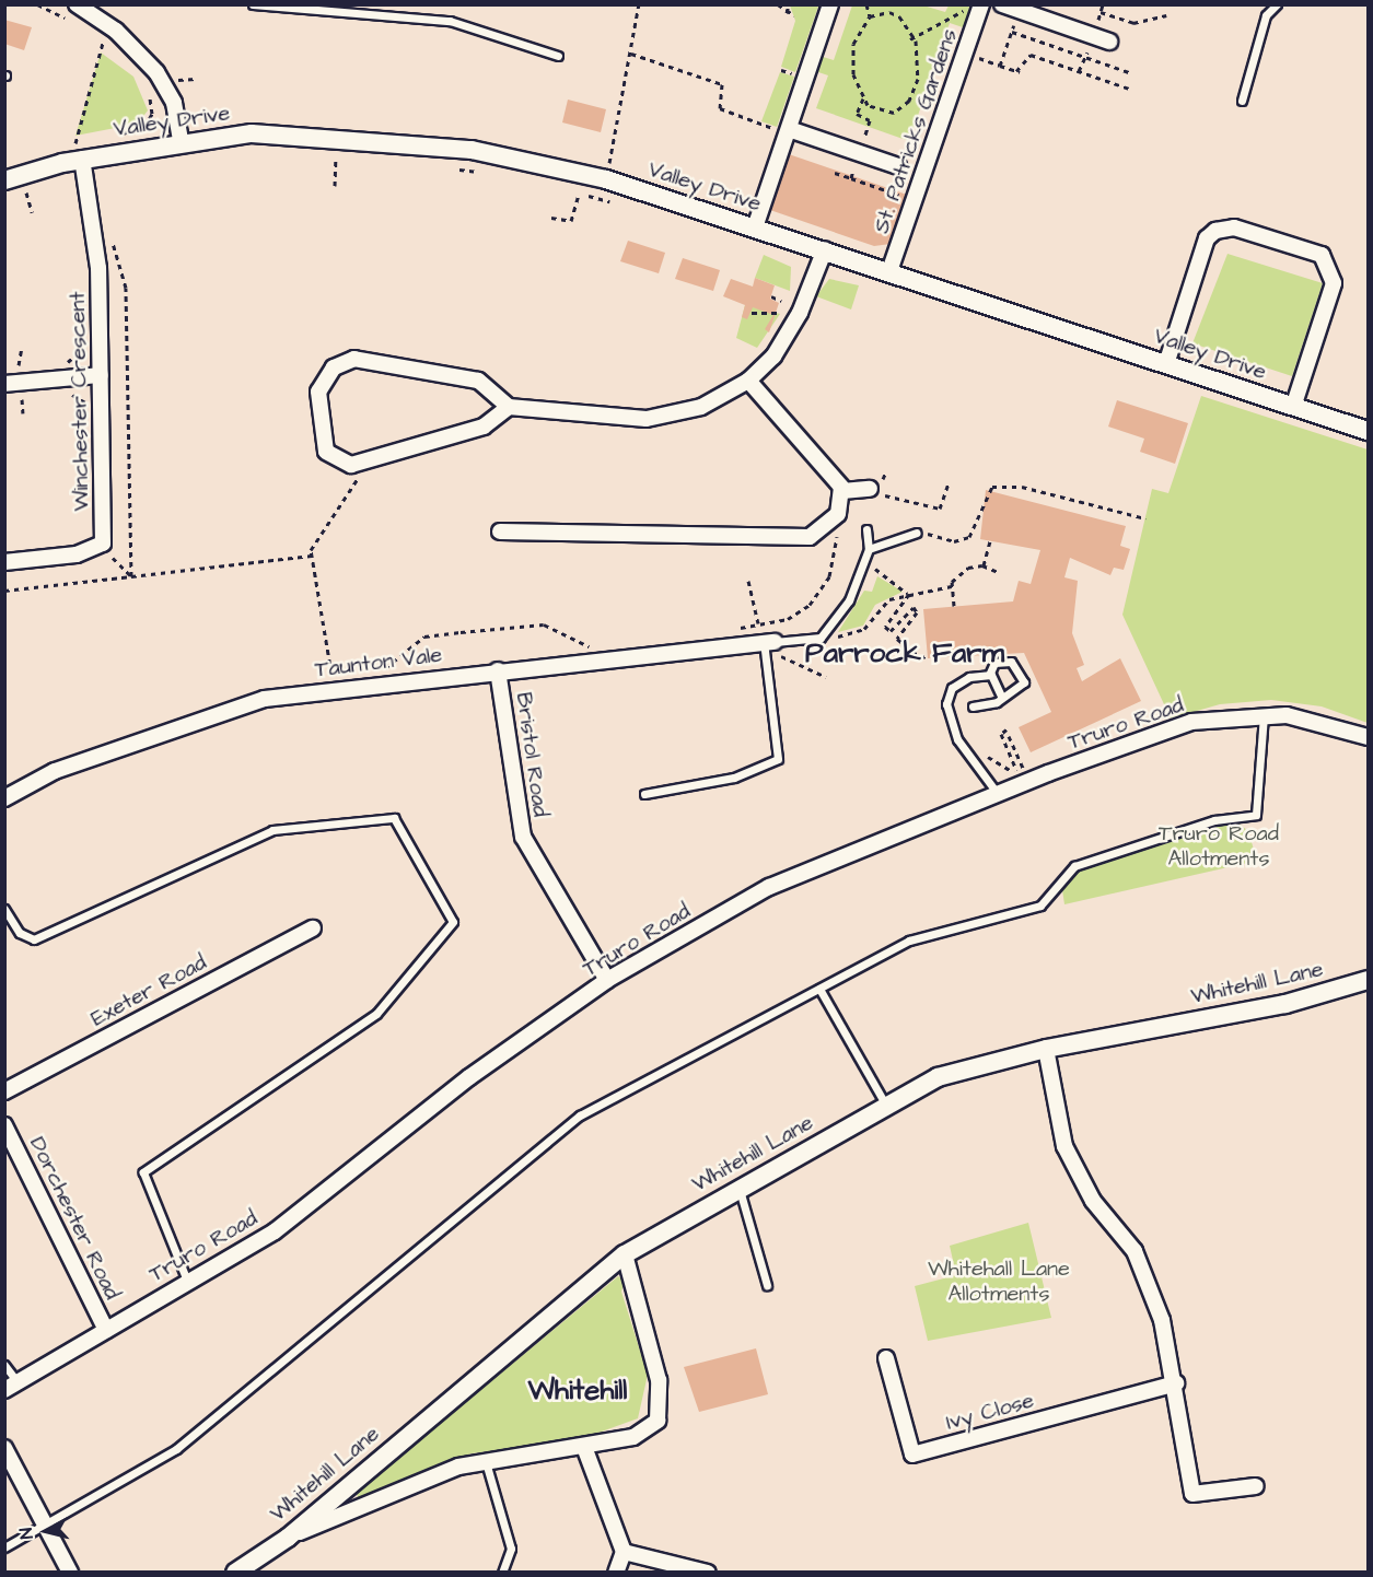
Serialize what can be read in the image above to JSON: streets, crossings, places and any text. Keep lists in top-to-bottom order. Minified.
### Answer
{"streets":{"street":["Valley Drive","St. Patricks Gardens","Winchester Crescent","Taunton Vale","Truro Road","Bristol Road","Whitehill Lane","Exeter Road","Dorchester Road","Ivy Close"]},"crossings":[["Valley Drive","St. Patricks Gardens"],["Valley Drive","Winchester Crescent"],["Taunton Vale","Bristol Road"],["Truro Road","Bristol Road"],["Truro Road","Dorchester Road"]],"districts":["Parrock Farm","Whitehill"],"parks":["Truro Road Allotments","Whitehall Lane Allotments"],"north":"left"}
